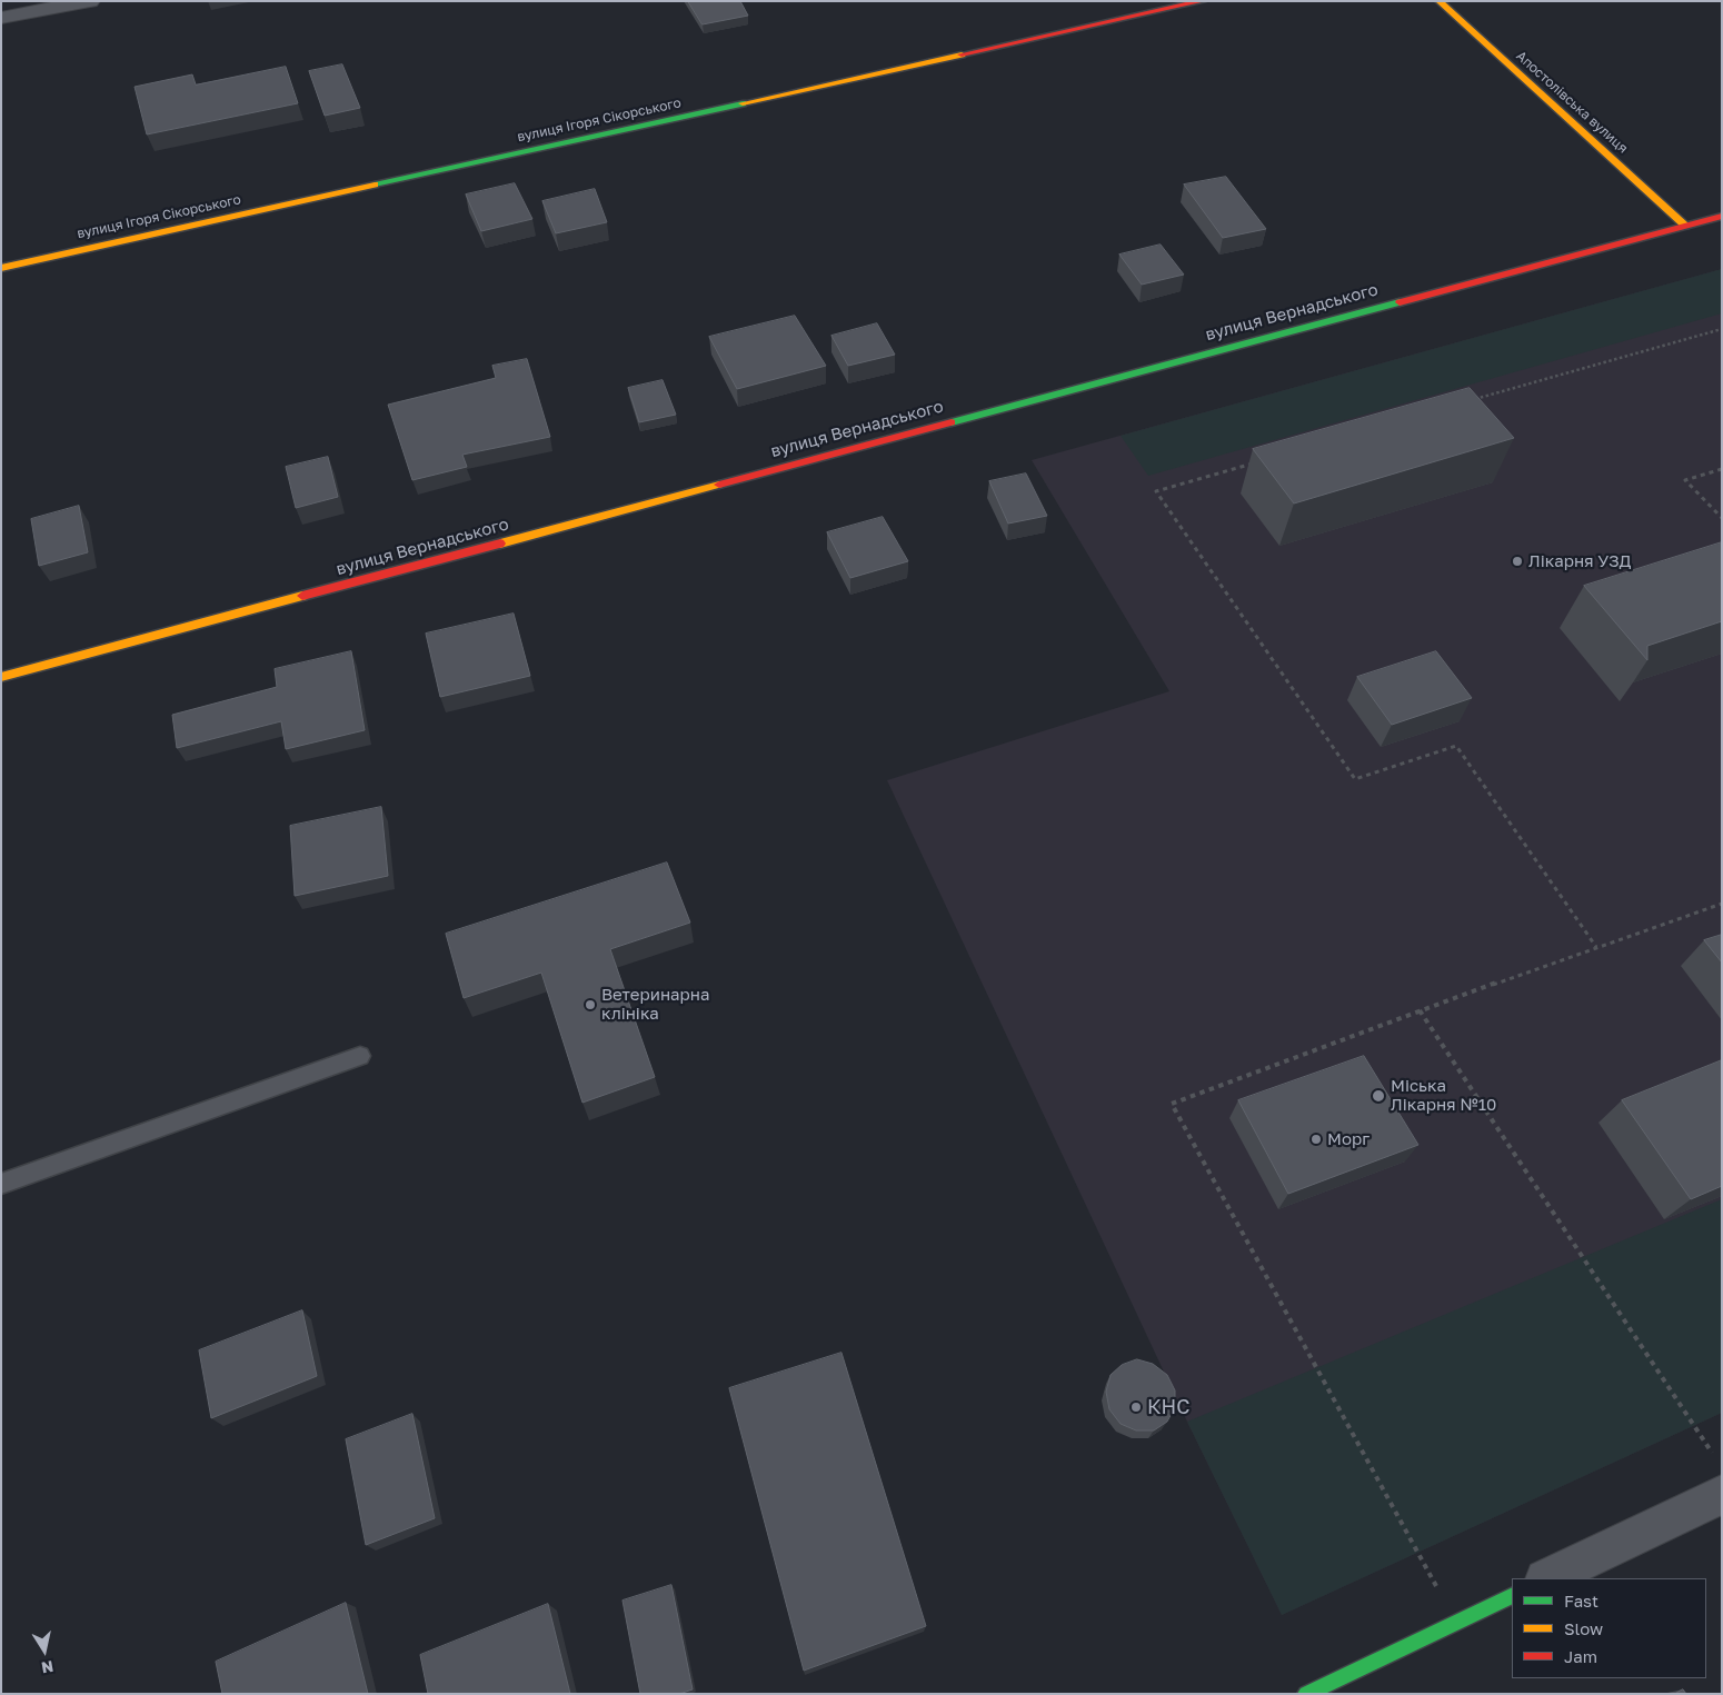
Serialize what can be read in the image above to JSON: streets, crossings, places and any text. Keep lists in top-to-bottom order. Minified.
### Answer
{"streets":{"street":["Апостолівська вулиця","вулиця Ігоря Сікорського","вулиця Вернадського"]},"crossings":[["Апостолівська вулиця","вулиця Вернадського"]],"places":["Лікарня УЗД","Ветеринарна клініка","Міська Лікарня №10","Морг","КНС"],"legend":["Fast","Slow","Jam"],"north":"bottom"}
